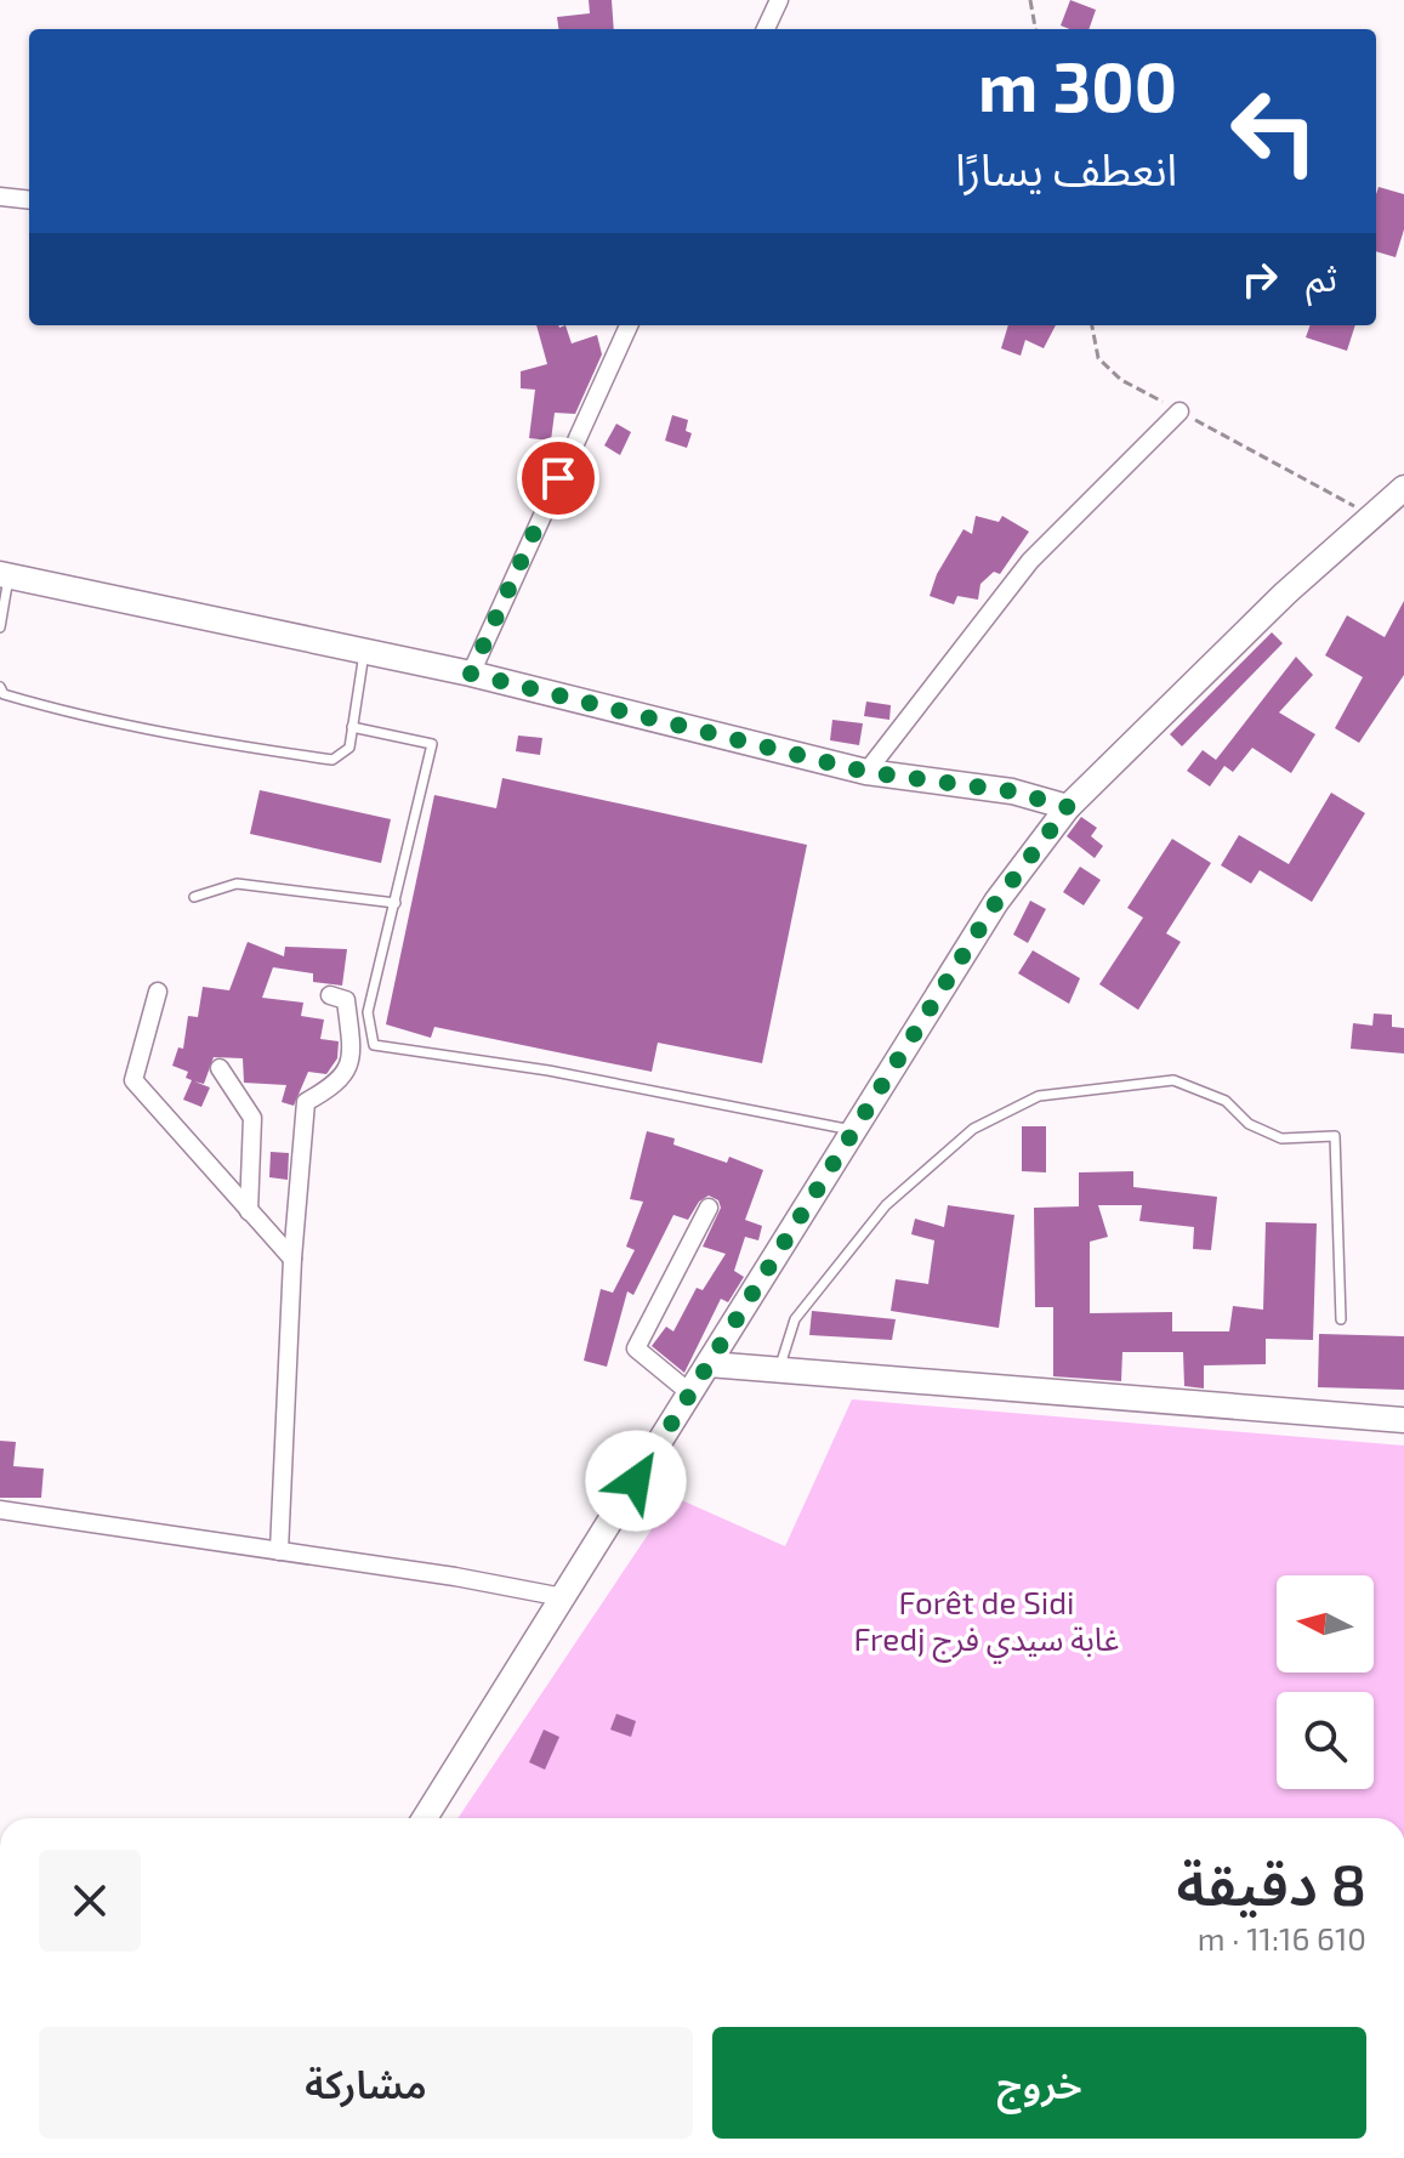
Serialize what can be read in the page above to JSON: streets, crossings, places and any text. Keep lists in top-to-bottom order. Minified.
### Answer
{"parks":["Forêt de Sidi Fredj غابة سيدي فرج"],"north":"left","page":{"turn":["300 m","انعطف يسارًا"],"then":"ثم","heading":["8 دقيقة","610 m · 11:16"],"buttons":["خروج","مشاركة"]}}
